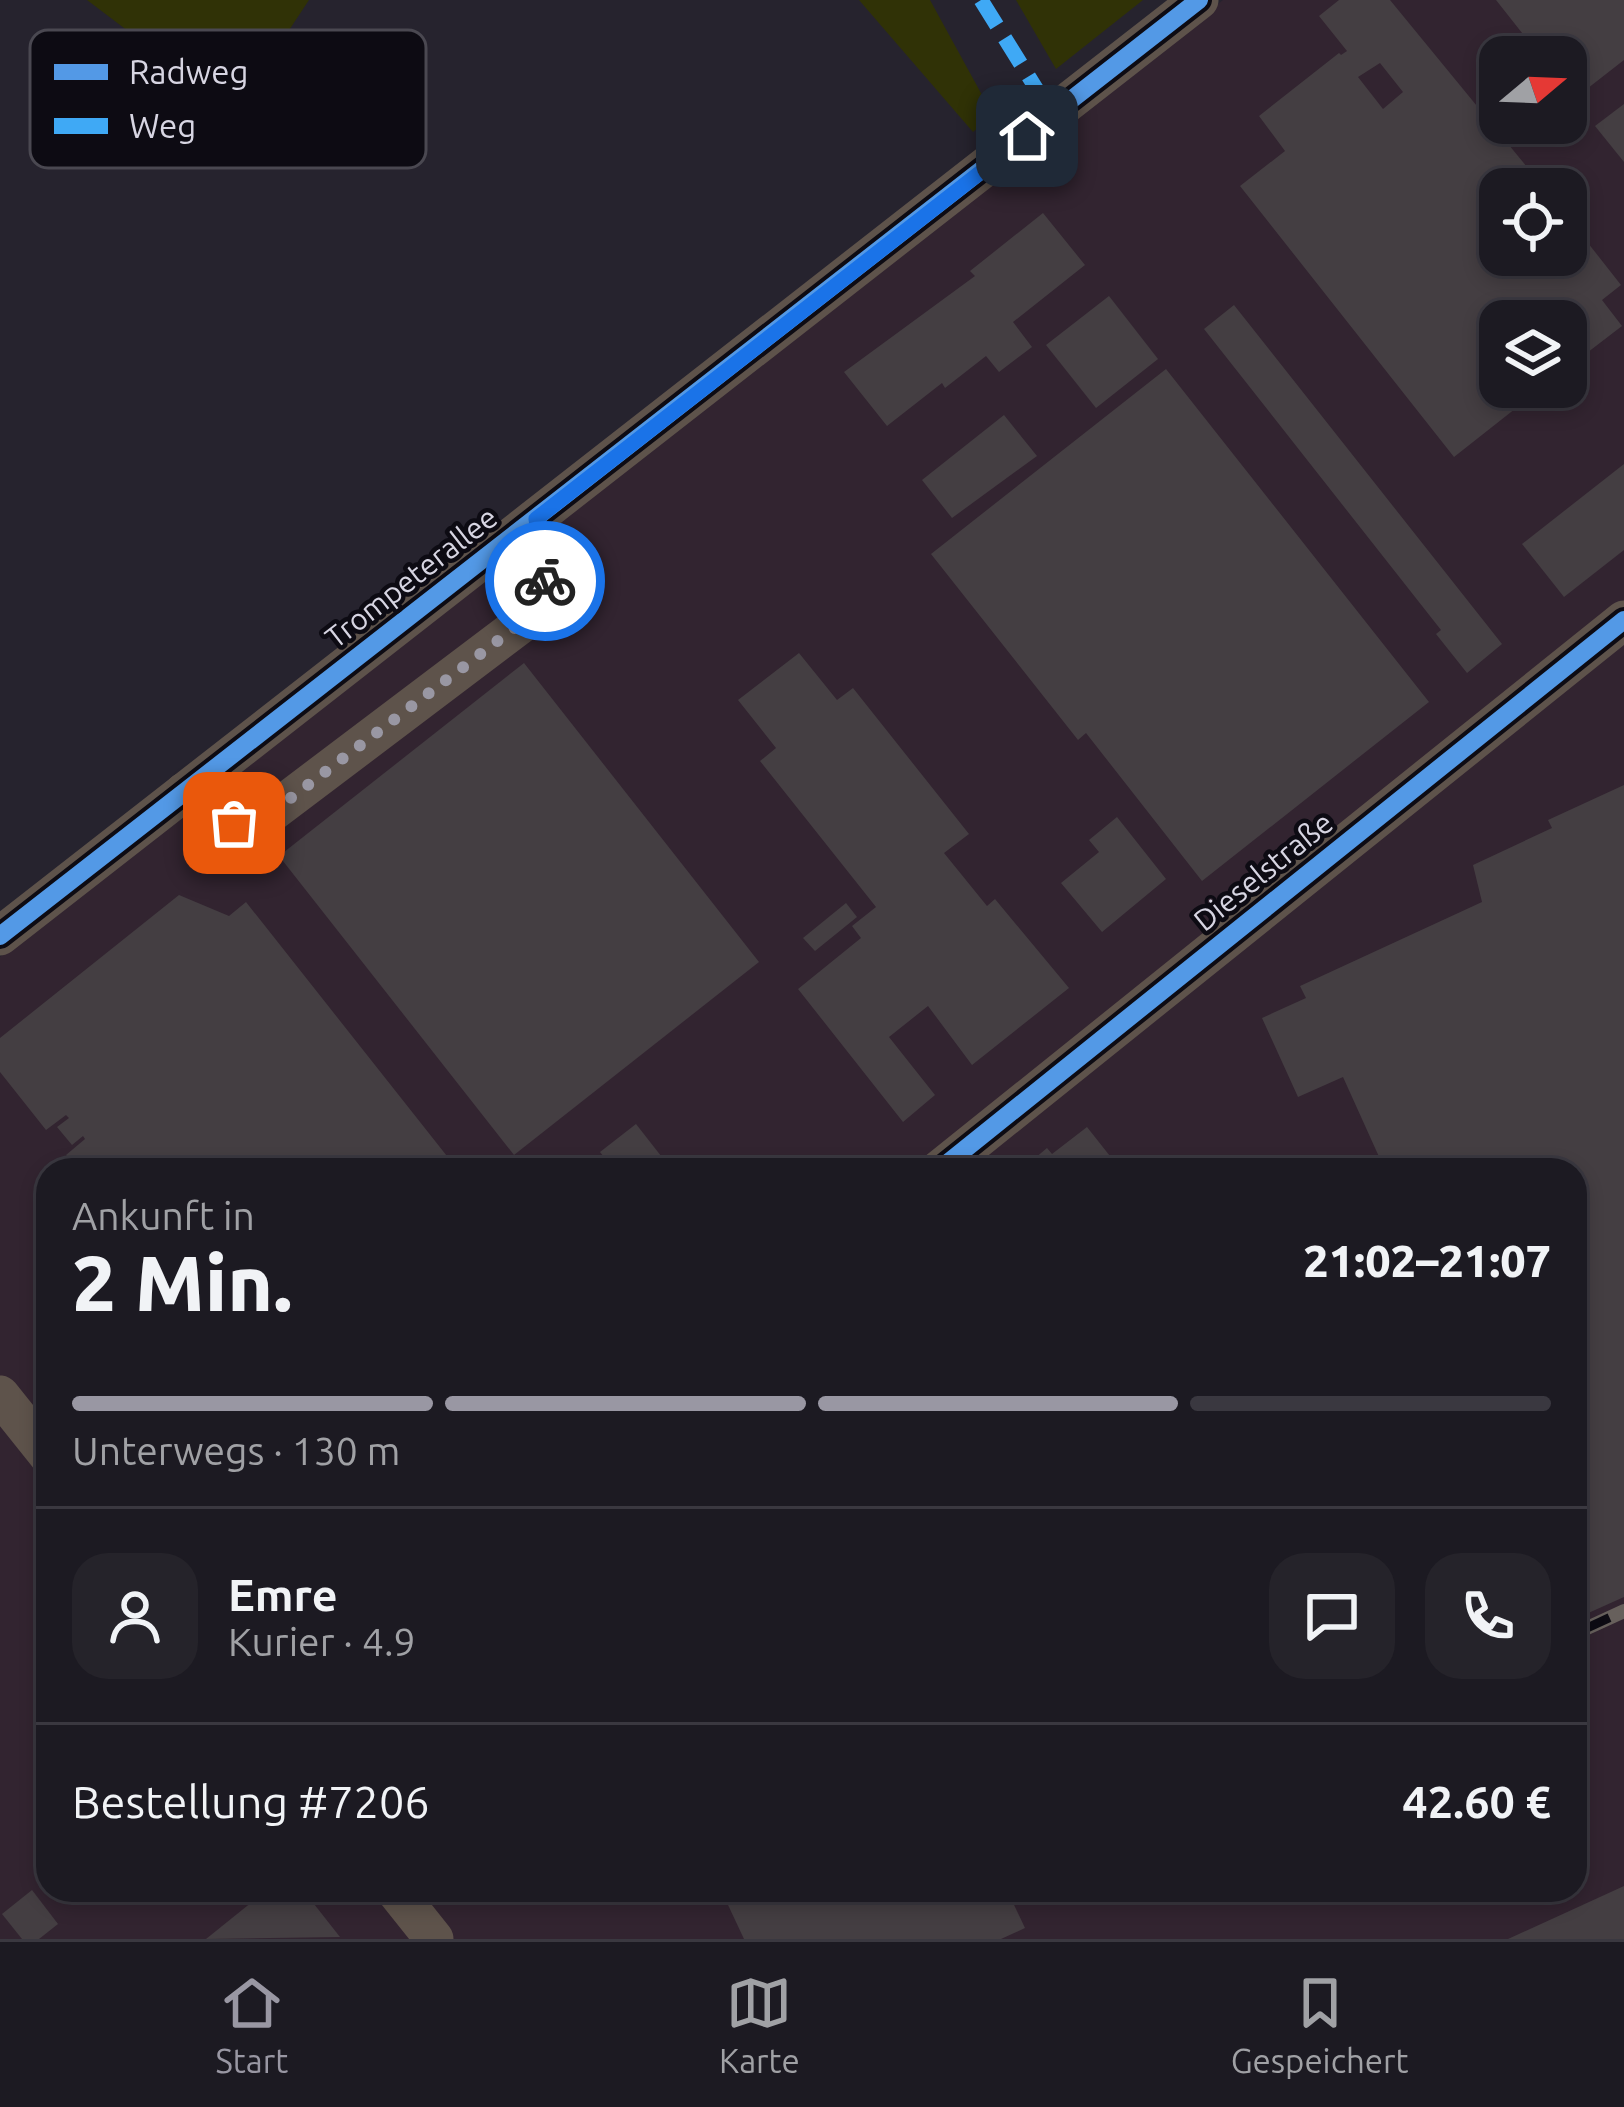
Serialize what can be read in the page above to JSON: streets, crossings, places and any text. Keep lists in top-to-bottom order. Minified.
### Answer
{"streets":{"street":["Trompeterallee","Dieselstraße"]},"legend":["Radweg","Weg"],"north":"right","page":{"heading":["2 Min.","Ankunft in","21:02–21:07"],"panel":["Emre","Kurier · 4.9","Bestellung #7206","42.60 €"],"bar":"Unterwegs · 130 m","tabs":["Start","Karte","Gespeichert"]}}
